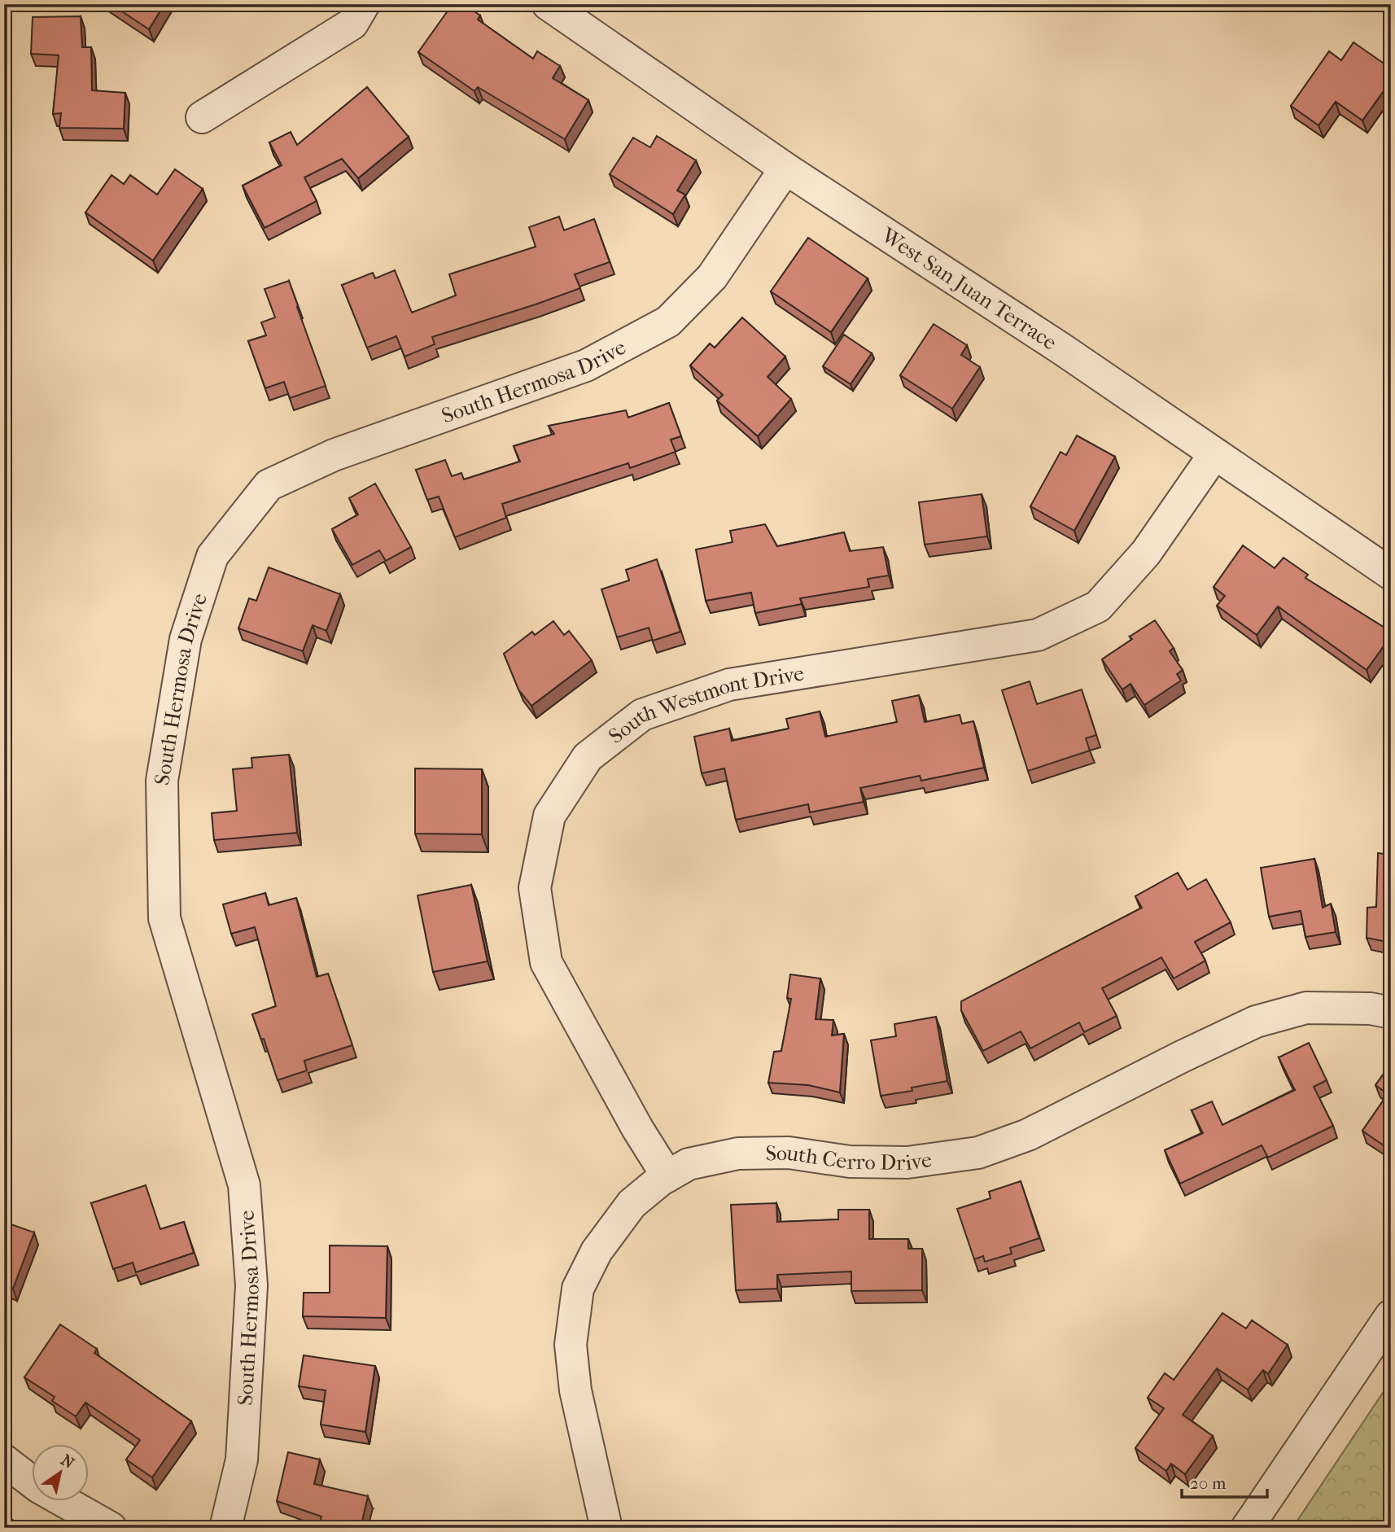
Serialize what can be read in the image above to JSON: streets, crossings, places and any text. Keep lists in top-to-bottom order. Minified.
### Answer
{"streets":{"street":["West San Juan Terrace","South Hermosa Drive","South Westmont Drive","South Cerro Drive"]},"crossings":[["West San Juan Terrace","South Hermosa Drive"],["West San Juan Terrace","South Westmont Drive"],["South Westmont Drive","South Cerro Drive"]],"scale_bar":"20 m","north":"top right"}
